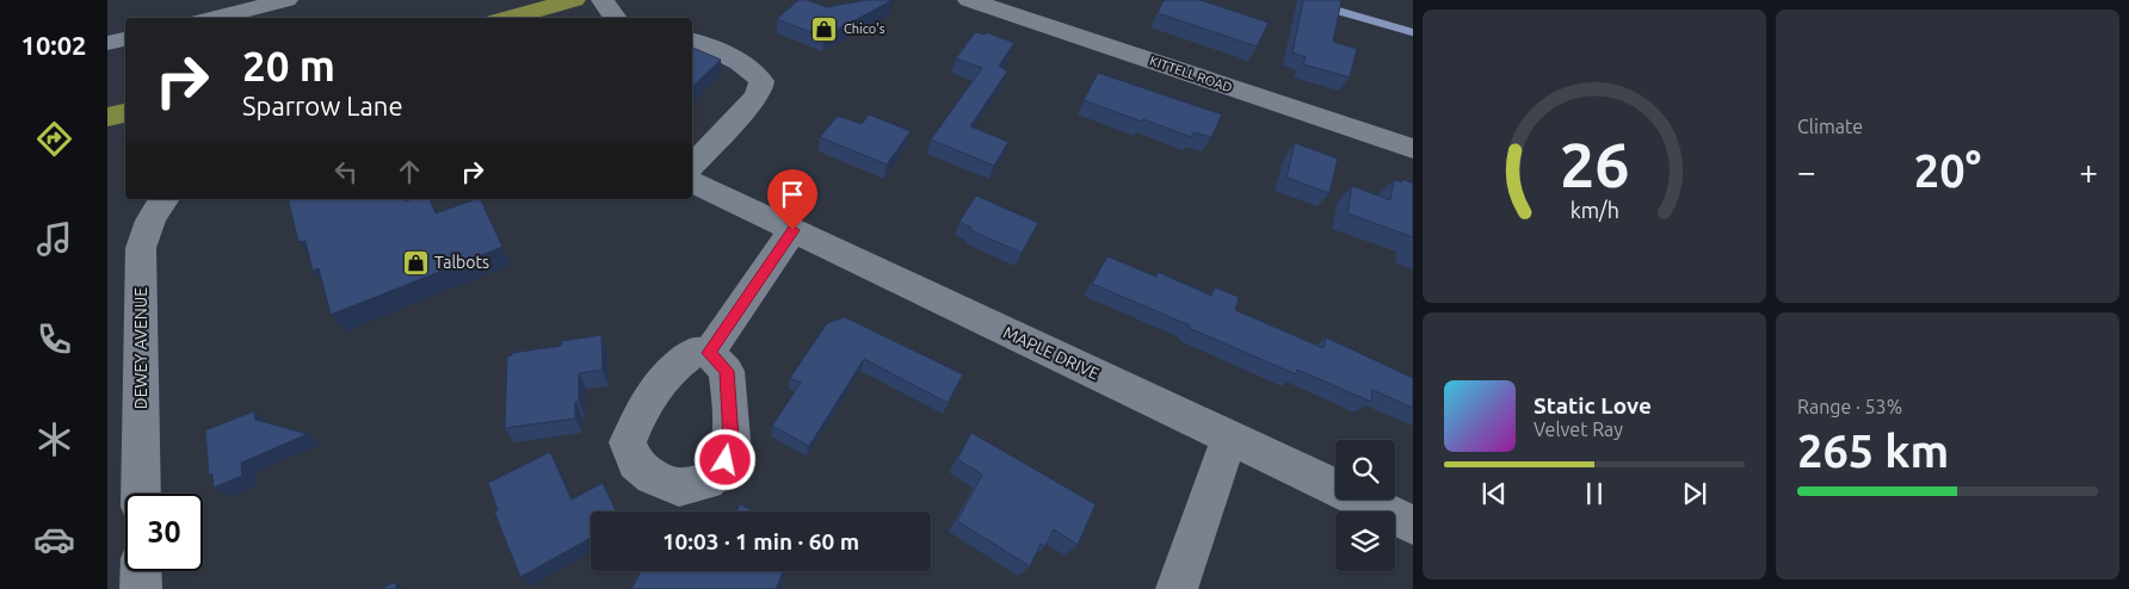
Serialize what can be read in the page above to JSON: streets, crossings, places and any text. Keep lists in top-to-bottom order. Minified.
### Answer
{"streets":{"street":["KITTELL ROAD","DEWEY AVENUE","MAPLE DRIVE"]},"places":{"shop":["Chico's","Talbots"]},"page":{"tabs":"10:02","tile":["Climate",["Range · 53%","265 km"]],"turn":["20 m","Sparrow Lane"],"heat":["−","20°","+"],"song":["Static Love","Velvet Ray"],"limit":"30","trip":"10:03 · 1 min · 60 m","gauge":["26","km/h"]}}
